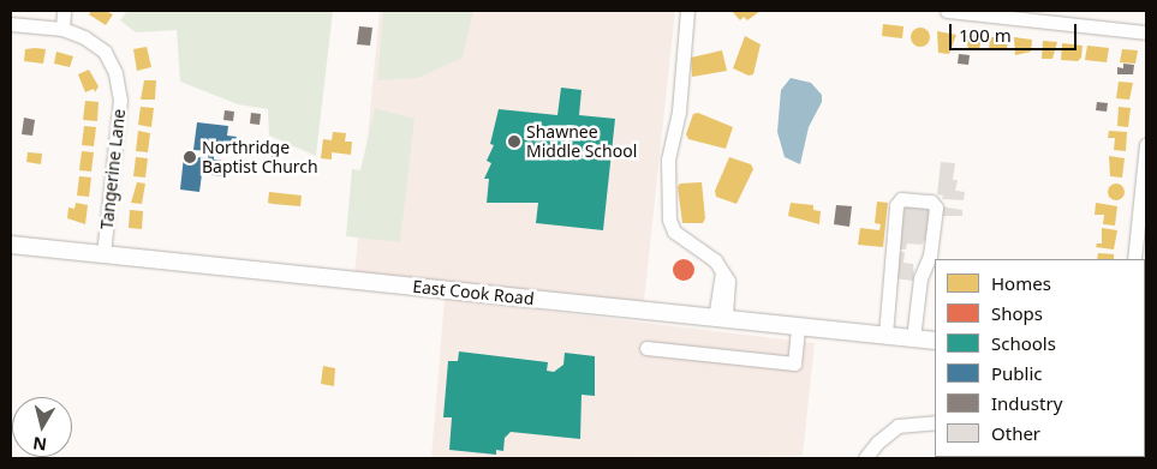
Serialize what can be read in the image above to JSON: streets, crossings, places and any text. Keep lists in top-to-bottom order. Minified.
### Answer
{"streets":{"main road":["East Cook Road"],"street":["Tangerine Lane"]},"crossings":[["Tangerine Lane","East Cook Road"]],"places":["Shawnee Middle School","Northridge Baptist Church"],"legend":["Homes","Shops","Schools","Public","Industry","Other"],"scale_bar":"100 m","north":"bottom"}
